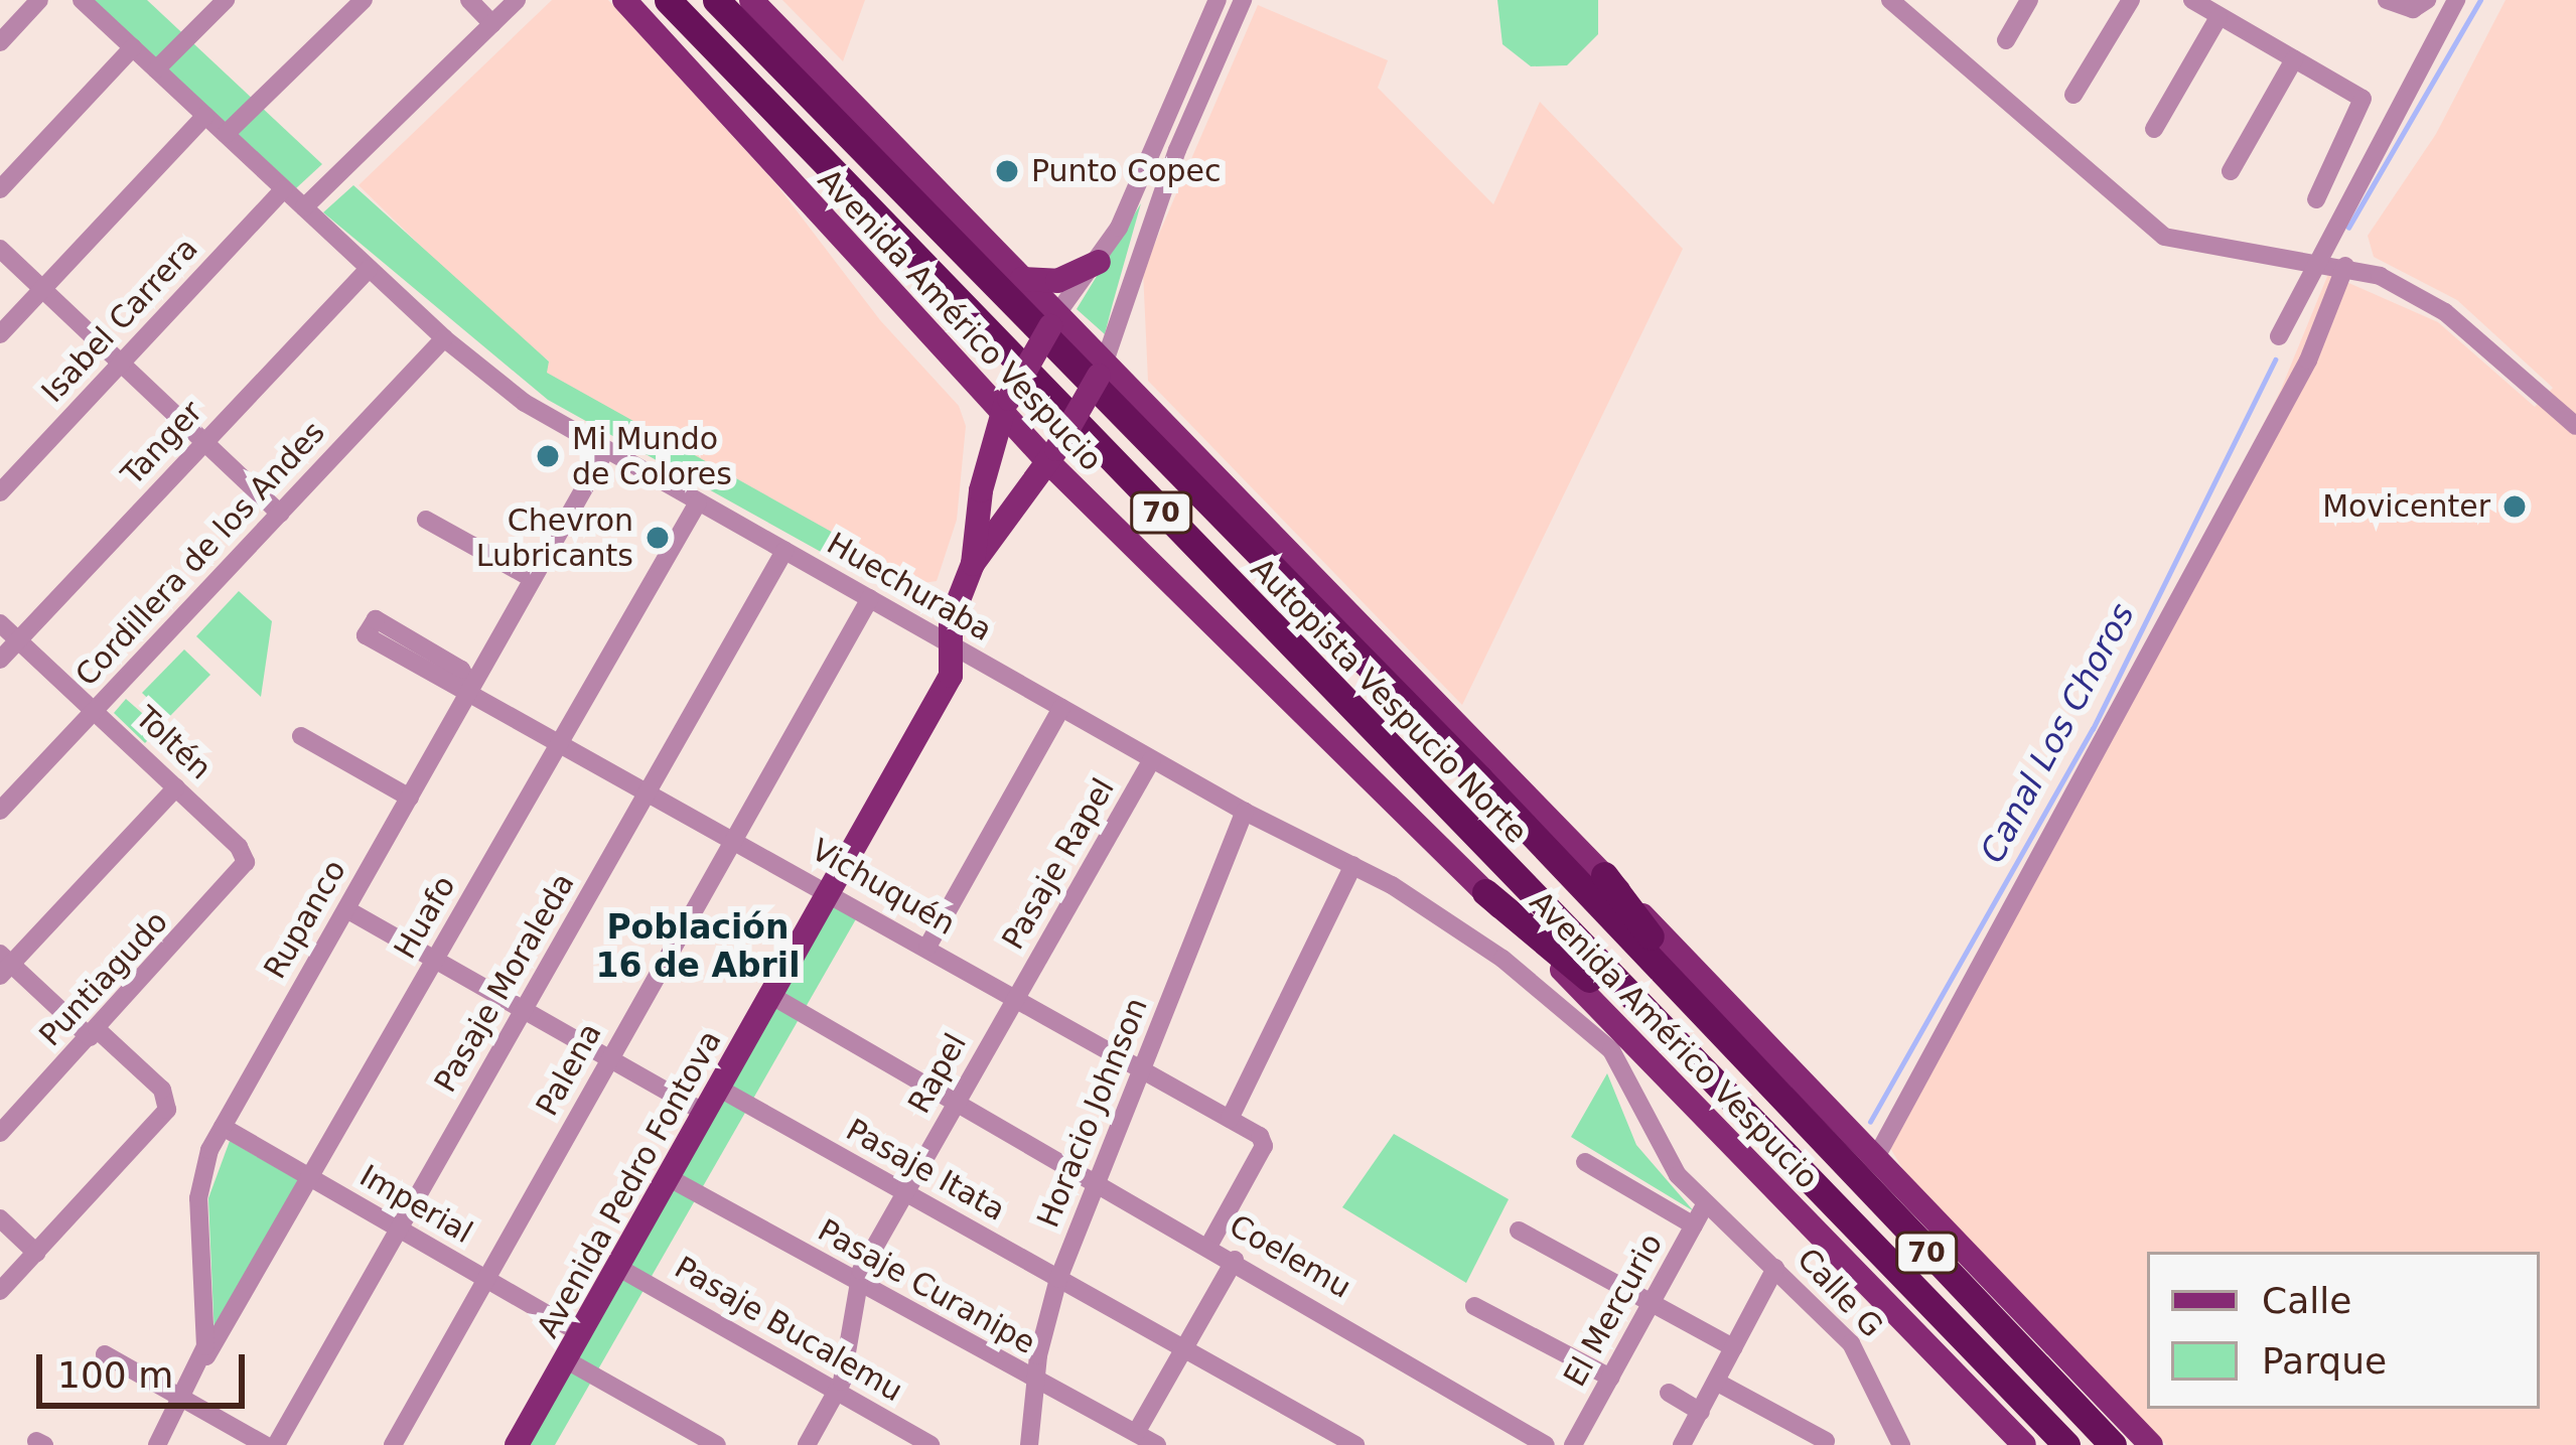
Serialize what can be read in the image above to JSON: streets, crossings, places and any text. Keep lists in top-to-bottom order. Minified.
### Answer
{"streets":{"highway":["70","Autopista Vespucio Norte"],"main road":["Avenida Américo Vespucio","Avenida Pedro Fontova"],"street":["Isabel Carrera","Tanger","Cordillera de los Andes","Huechuraba","Toltén","Pasaje Rapel","Vichuquén","Huafo","Rupanco","Puntiagudo","Pasaje Moraleda","Palena","Rapel","Horacio Johnson","Pasaje Itata","Imperial","Coelemu","Pasaje Curanipe","Calle G","El Mercurio","Pasaje Bucalemu"]},"crossings":[["Isabel Carrera","Huechuraba"],["Avenida Américo Vespucio","Avenida Pedro Fontova"],["Tanger","Huechuraba"],["Tanger","Toltén"],["Cordillera de los Andes","Huechuraba"],["Cordillera de los Andes","Toltén"],["Huechuraba","Pasaje Rapel"],["Huechuraba","Huafo"],["Huechuraba","Rupanco"],["Huechuraba","Pasaje Moraleda"],["Huechuraba","Palena"],["Huechuraba","Horacio Johnson"],["Huechuraba","Avenida Pedro Fontova"],["Huechuraba","Calle G"],["Huechuraba","El Mercurio"],["Toltén","Puntiagudo"],["Pasaje Rapel","Vichuquén"],["Pasaje Rapel","Rapel"],["Vichuquén","Huafo"],["Vichuquén","Rupanco"],["Vichuquén","Pasaje Moraleda"],["Vichuquén","Palena"],["Vichuquén","Rapel"],["Vichuquén","Horacio Johnson"],["Vichuquén","Avenida Pedro Fontova"],["Vichuquén","Coelemu"],["Huafo","Rupanco"],["Huafo","Imperial"],["Rupanco","Imperial"],["Pasaje Moraleda","Imperial"],["Palena","Imperial"],["Rapel","Pasaje Itata"],["Rapel","Coelemu"],["Rapel","Pasaje Curanipe"],["Rapel","Pasaje Bucalemu"],["Horacio Johnson","Pasaje Itata"],["Horacio Johnson","Coelemu"],["Horacio Johnson","Pasaje Curanipe"],["Pasaje Itata","Avenida Pedro Fontova"],["Avenida Pedro Fontova","Imperial"],["Avenida Pedro Fontova","Coelemu"],["Avenida Pedro Fontova","Pasaje Curanipe"],["Avenida Pedro Fontova","Pasaje Bucalemu"],["Calle G","El Mercurio"]],"districts":["Población 16 de Abril"],"water":["Canal Los Choros"],"places":["Punto Copec","Mi Mundo de Colores","Movicenter","Chevron Lubricants"],"legend":["Calle","Parque"],"scale_bar":"100 m"}
